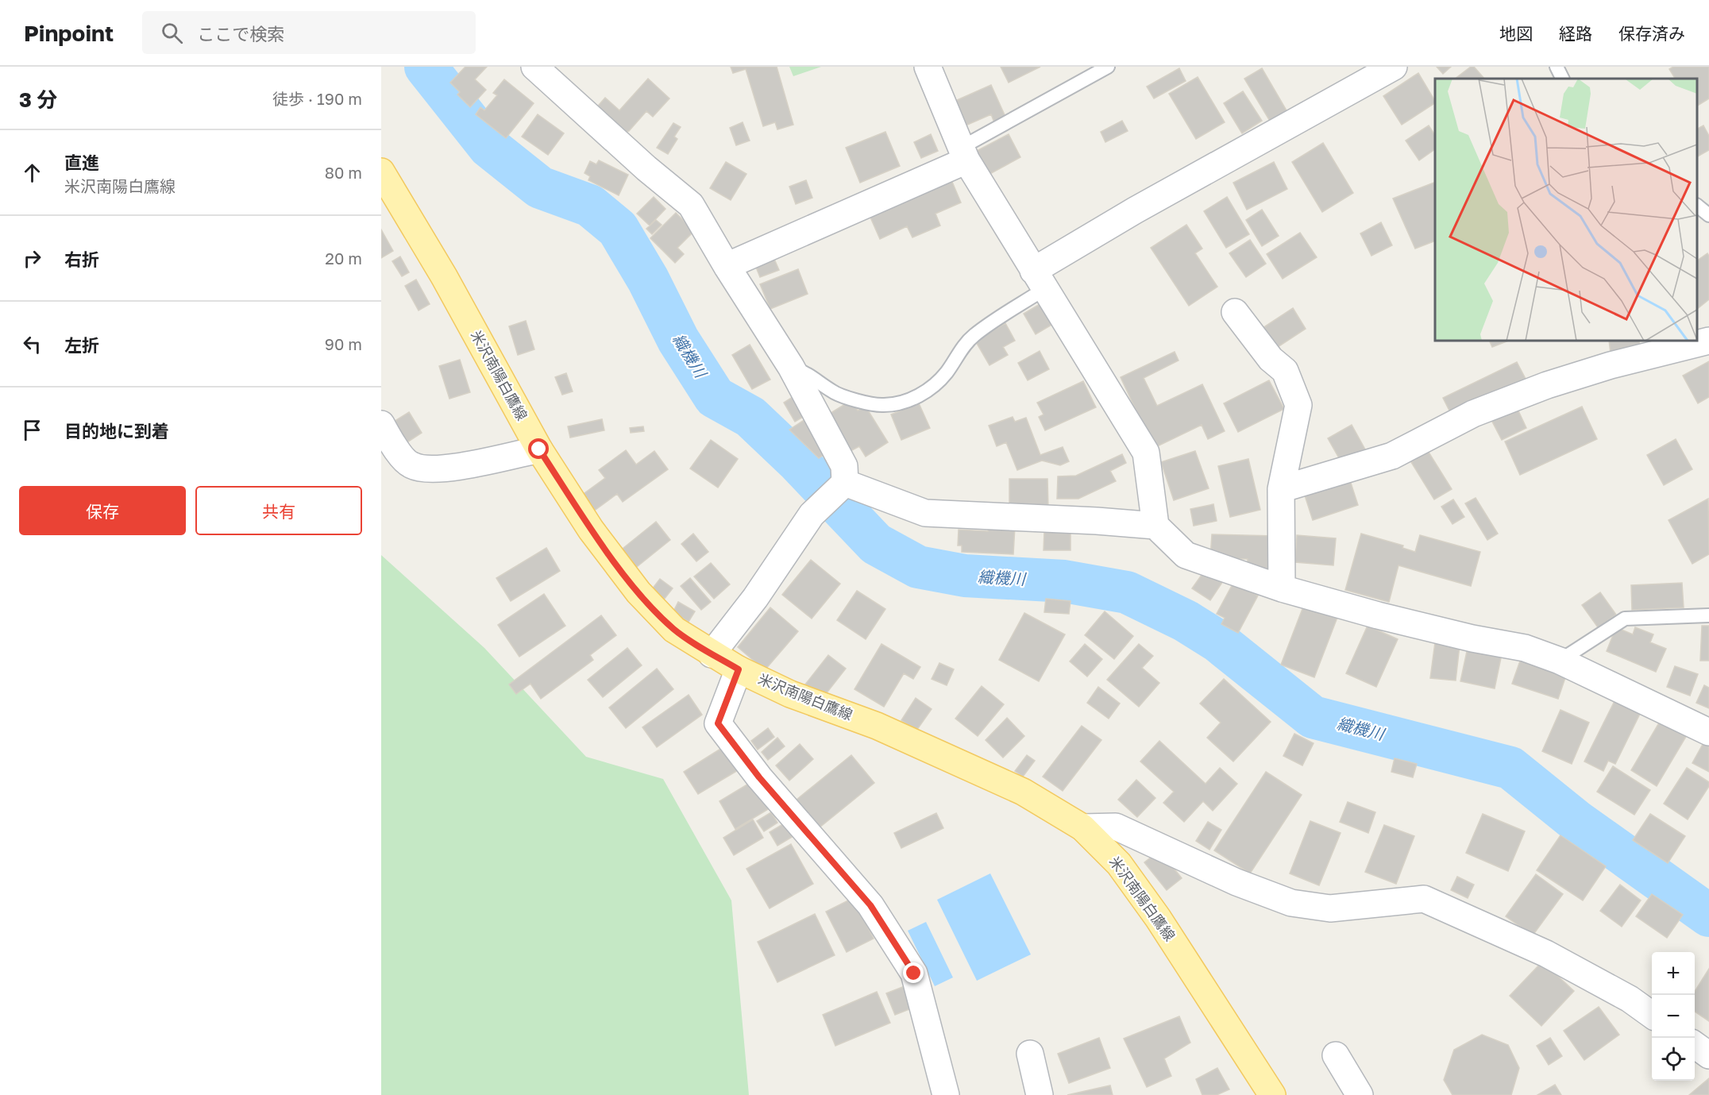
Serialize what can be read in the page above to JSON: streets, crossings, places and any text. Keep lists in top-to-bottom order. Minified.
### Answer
{"streets":{"main road":["米沢南陽白鷹線"]},"water":["織機川"],"page":{"header":"Pinpoint","search":"ここで検索","nav":["地図","経路","保存済み"],"heading":["3 分","徒歩 · 190 m"],"list":[["直進","米沢南陽白鷹線","80 m"],["右折","20 m"],["左折","90 m"],"目的地に到着"],"buttons":["保存","共有"],"map_buttons":["+","−"]}}
